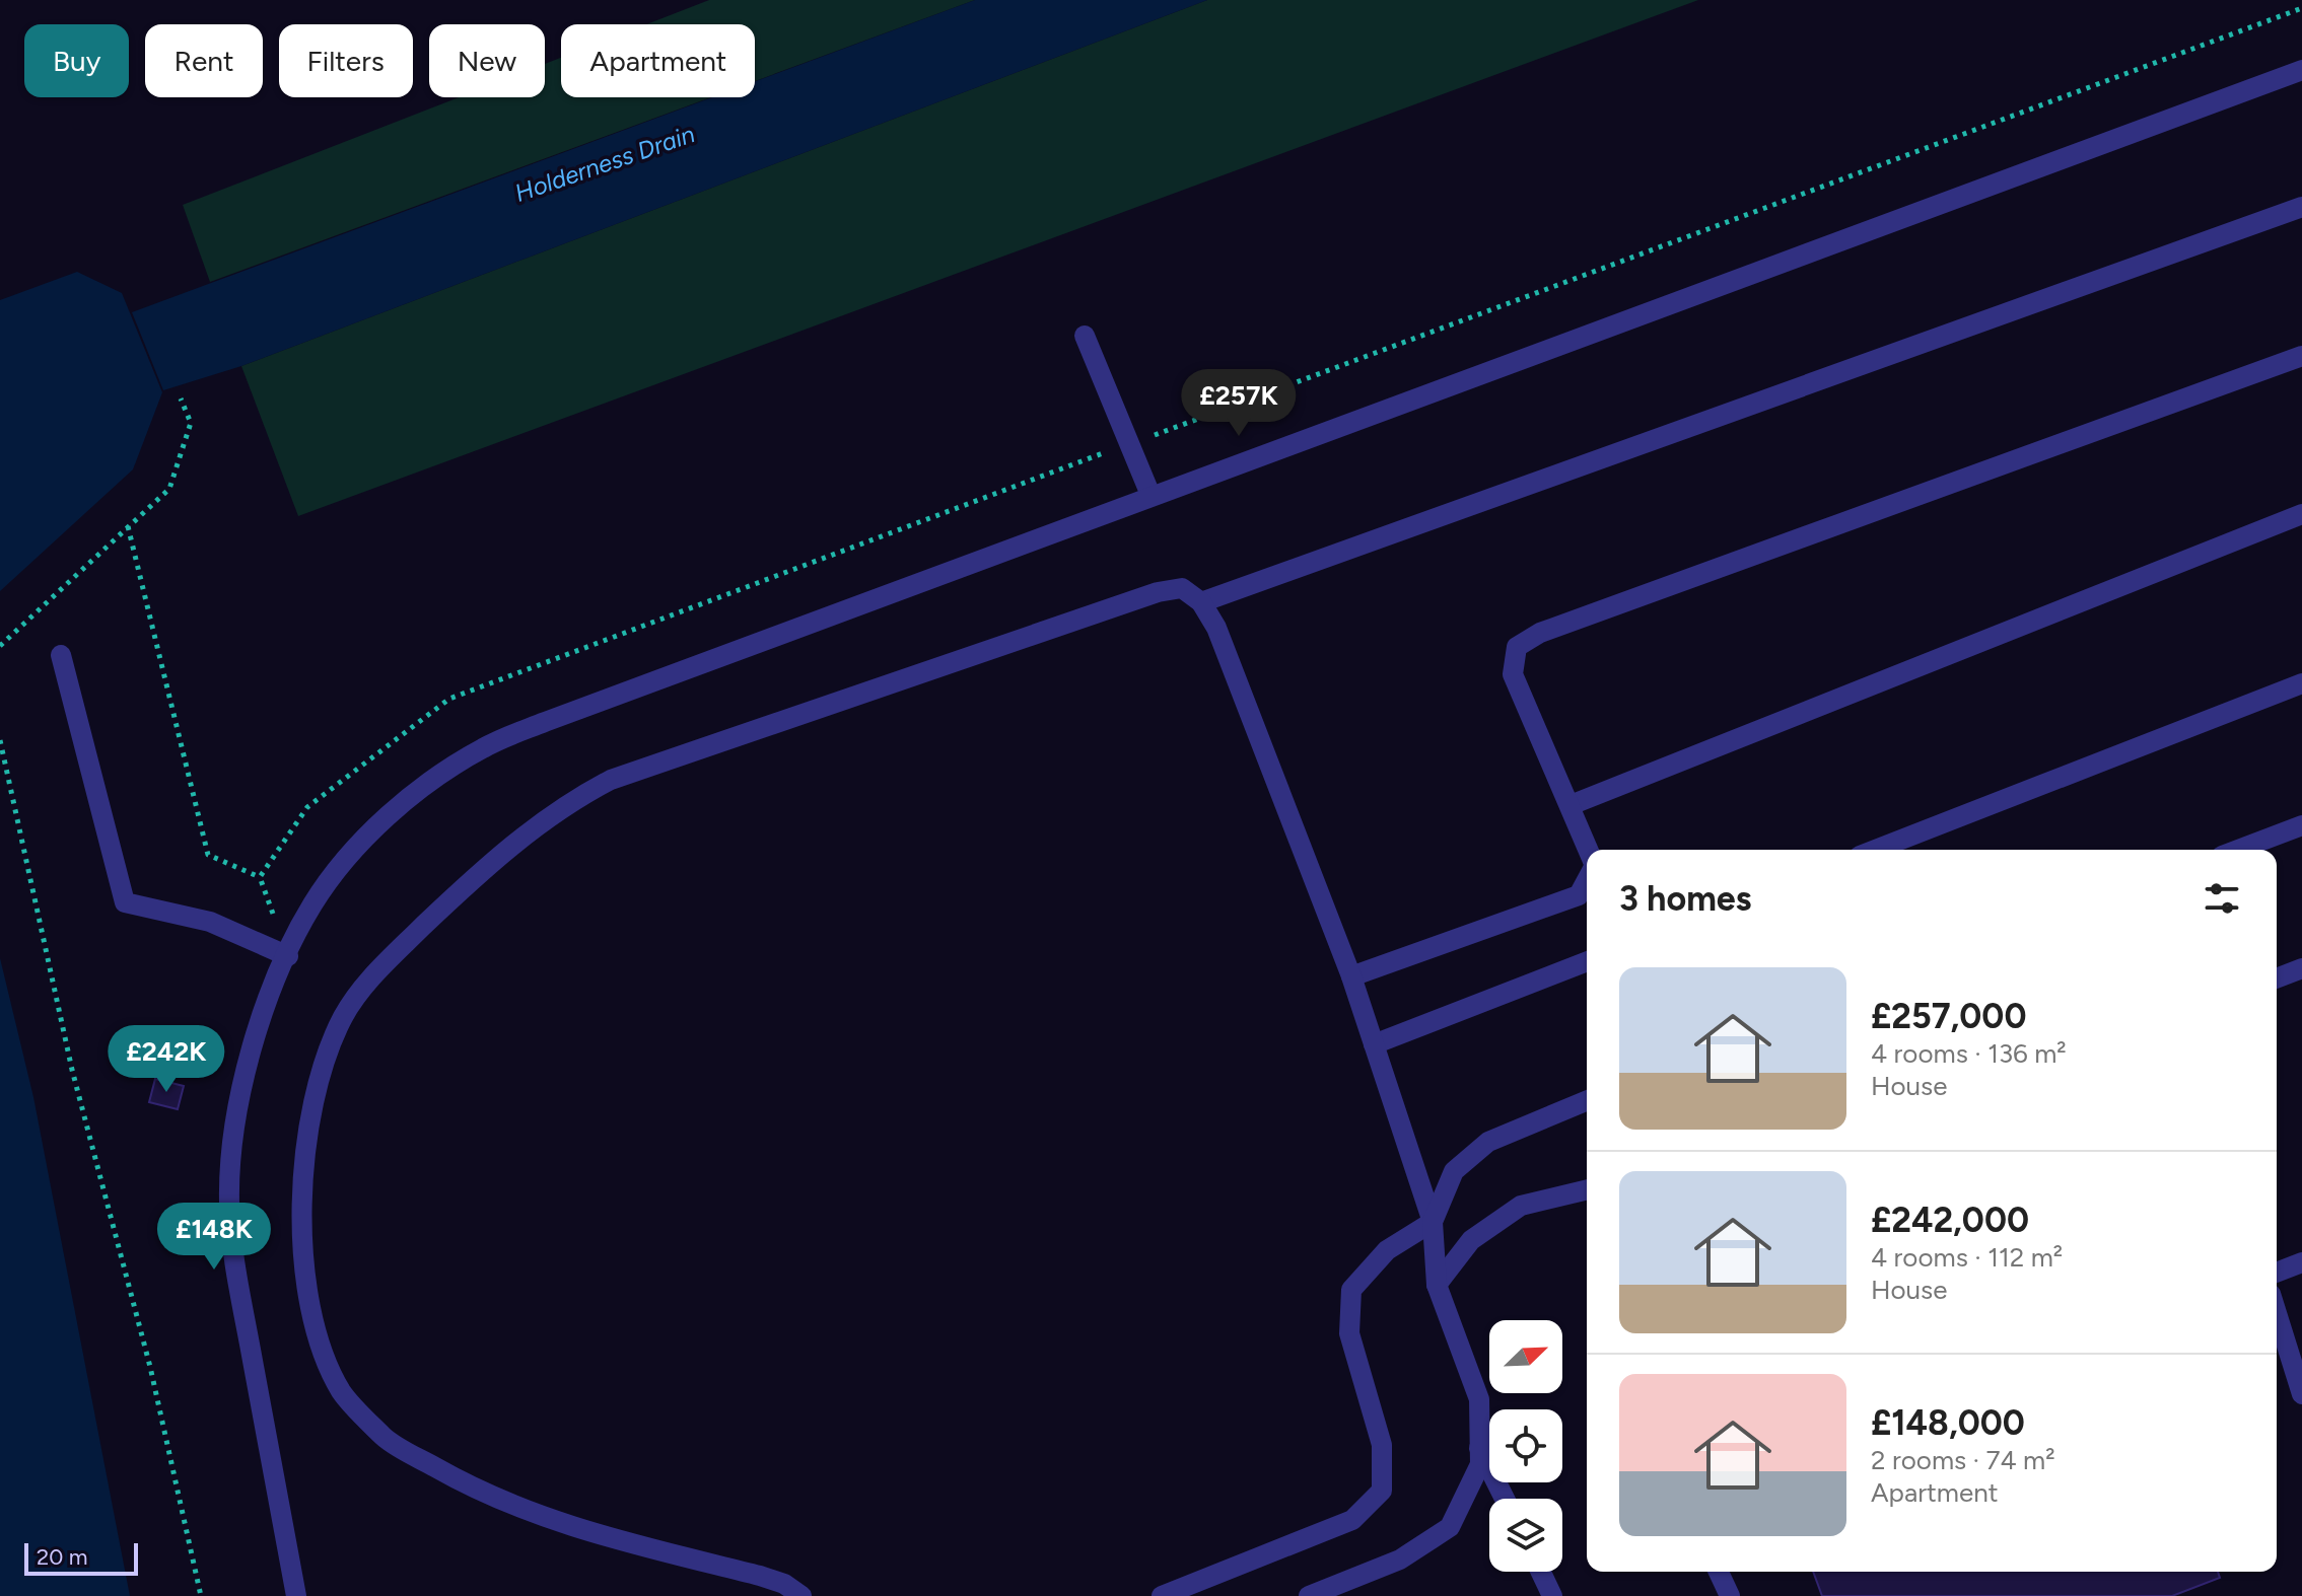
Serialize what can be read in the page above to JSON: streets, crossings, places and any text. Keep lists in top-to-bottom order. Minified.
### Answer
{"water":["Holderness Drain"],"scale_bar":"20 m","north":"top right","page":{"chip":["Buy","Rent","Filters","New","Apartment"],"price":["£257K","£242K","£148K"],"heading":"3 homes","list":[{"name":"£257,000","note":"4 rooms · 136 m² · House"},{"name":"£242,000","note":"4 rooms · 112 m² · House"},{"name":"£148,000","note":"2 rooms · 74 m² · Apartment"}],"scale":"20 m"}}
